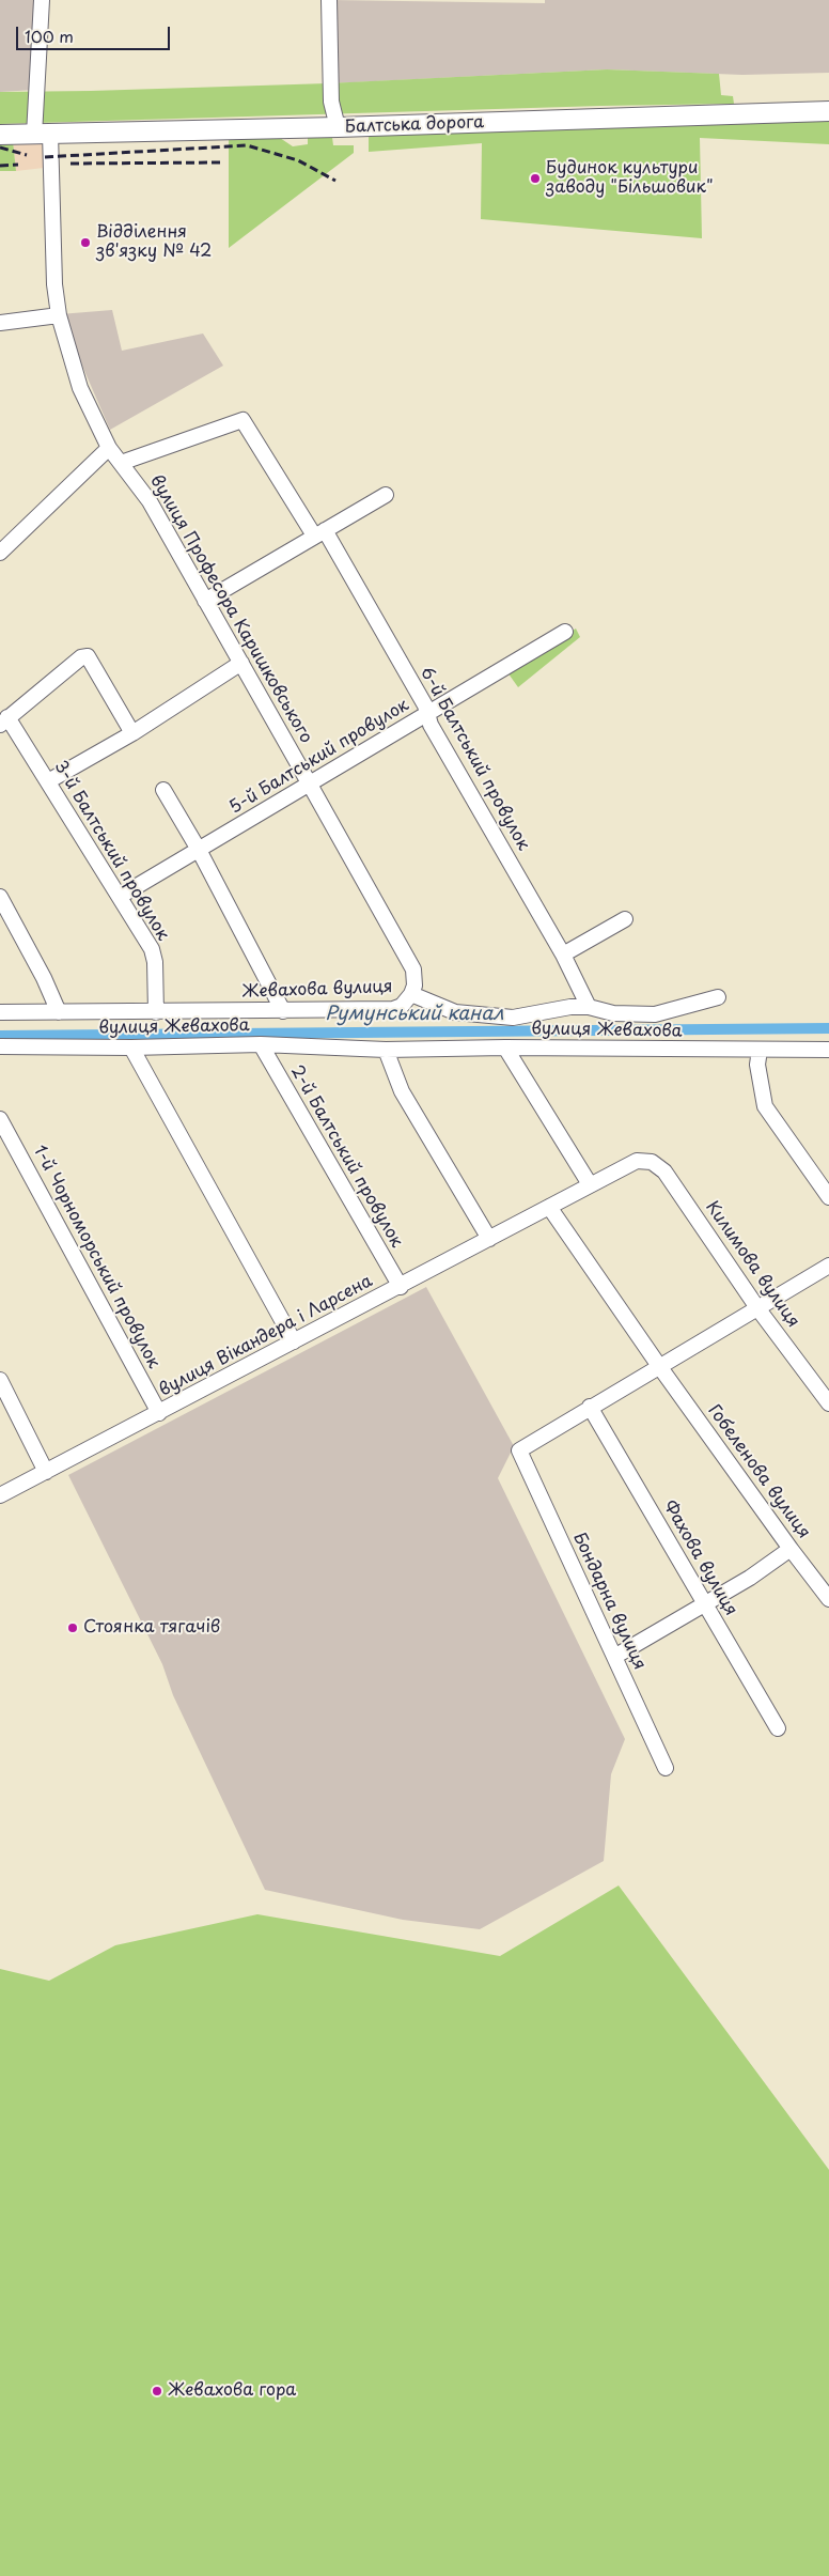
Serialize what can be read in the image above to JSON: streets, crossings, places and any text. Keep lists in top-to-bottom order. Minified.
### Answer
{"streets":{"main road":["Балтська дорога"],"street":["вулиця Професора Каришковського","5-й Балтський провулок","6-й Балтський провулок","3-й Балтський провулок","Жевахова вулиця","вулиця Жевахова","2-й Балтський провулок","1-й Чорноморський провулок","Килимова вулиця","вулиця Вікандера і Ларсена","Гобеленова вулиця","Фахова вулиця","Бондарна вулиця"]},"crossings":[["Балтська дорога","вулиця Професора Каришковського"],["вулиця Професора Каришковського","5-й Балтський провулок"],["вулиця Професора Каришковського","6-й Балтський провулок"],["вулиця Професора Каришковського","Жевахова вулиця"],["5-й Балтський провулок","6-й Балтський провулок"],["5-й Балтський провулок","3-й Балтський провулок"],["6-й Балтський провулок","Жевахова вулиця"],["3-й Балтський провулок","Жевахова вулиця"],["вулиця Жевахова","2-й Балтський провулок"],["2-й Балтський провулок","вулиця Вікандера і Ларсена"],["1-й Чорноморський провулок","вулиця Вікандера і Ларсена"],["Килимова вулиця","вулиця Вікандера і Ларсена"],["Фахова вулиця","Бондарна вулиця"]],"water":["Румунський канал"],"places":["Будинок культури заводу \"Більшовик\"","Відділення зв'язку № 42","Стоянка тягачів","Жевахова гора"],"scale_bar":"100 m"}
